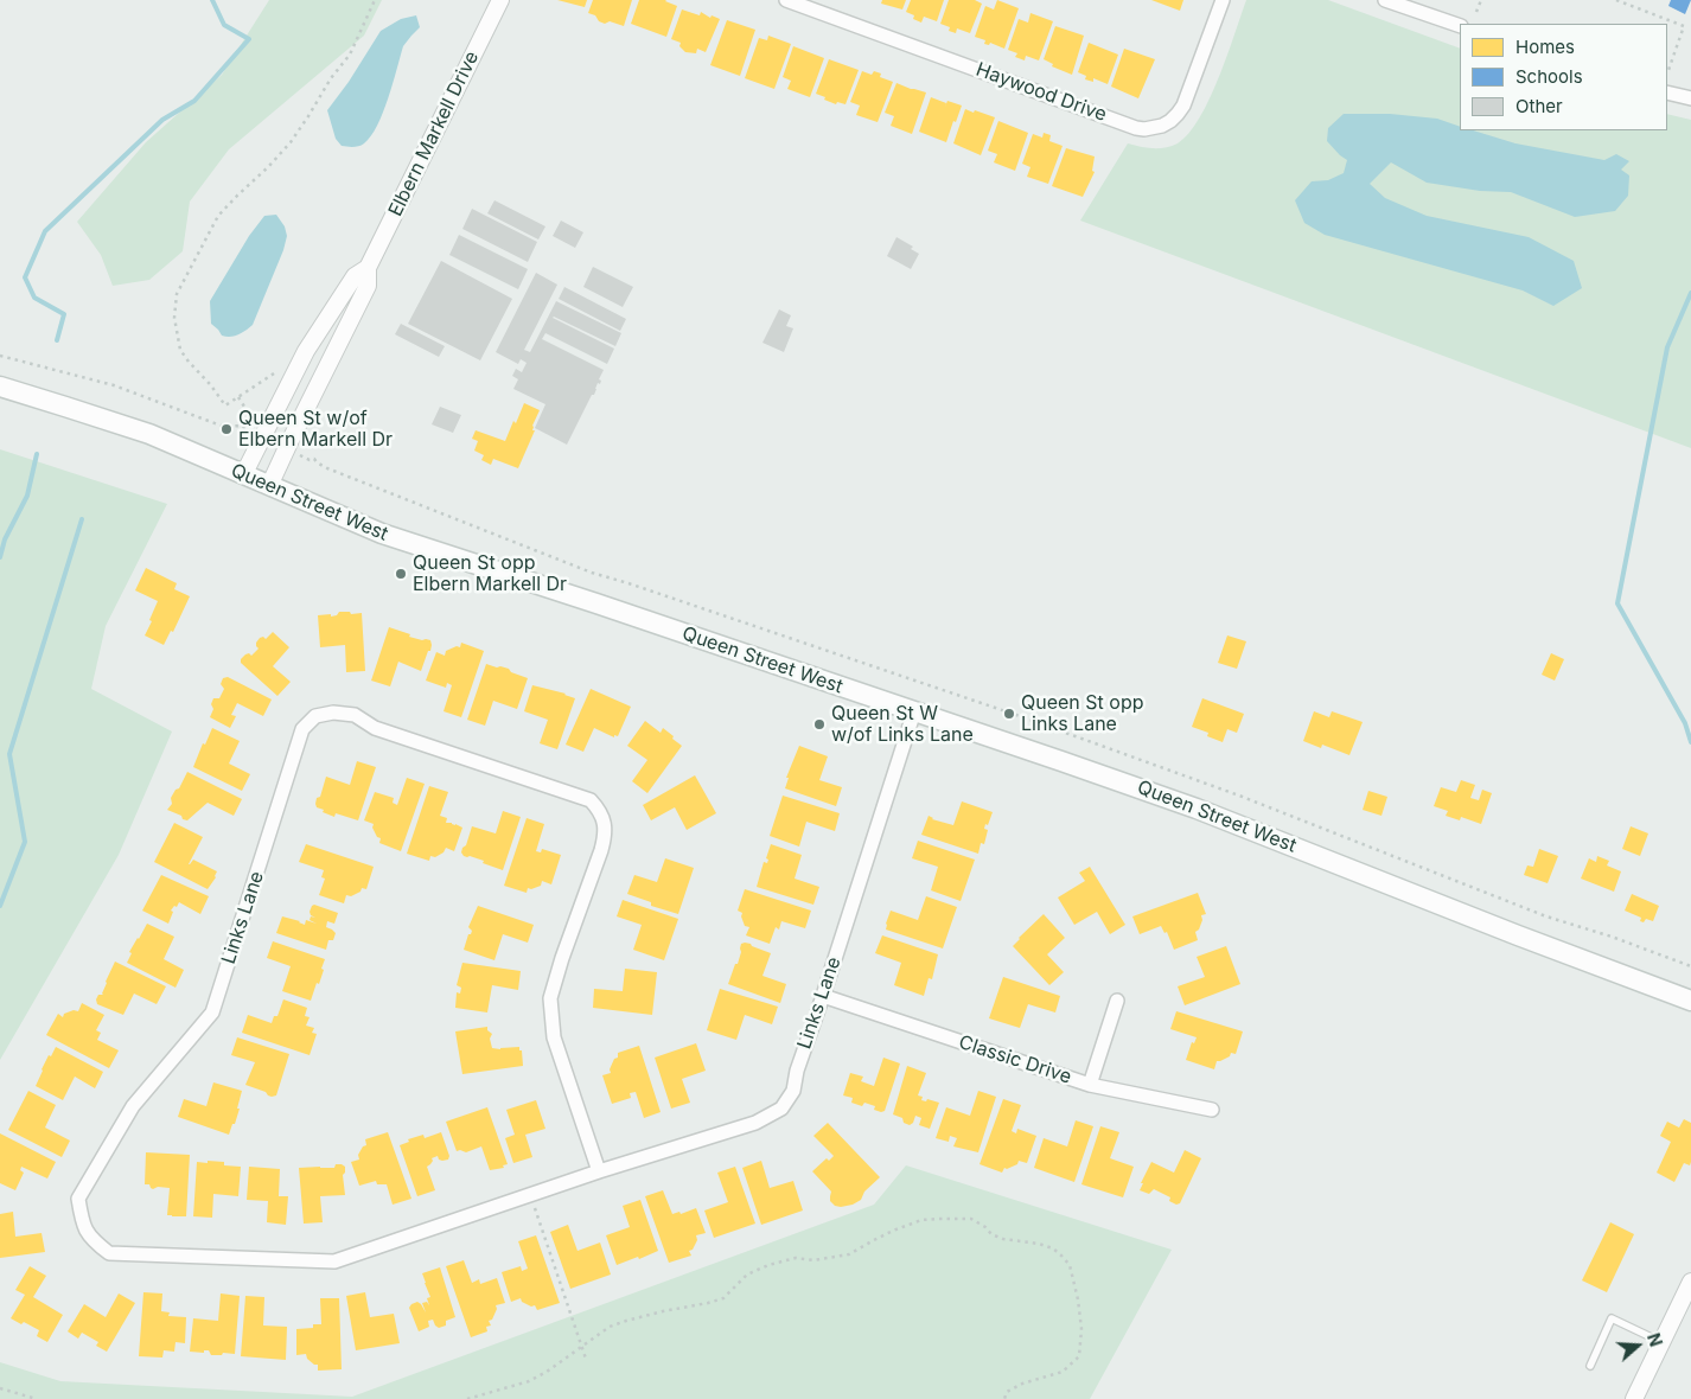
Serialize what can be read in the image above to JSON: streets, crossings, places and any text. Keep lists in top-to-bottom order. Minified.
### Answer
{"streets":{"main road":["Queen Street West"],"street":["Haywood Drive","Elbern Markell Drive","Links Lane","Classic Drive"]},"crossings":[["Elbern Markell Drive","Queen Street West"],["Queen Street West","Links Lane"],["Links Lane","Classic Drive"]],"places":["Queen St w/of Elbern Markell Dr","Queen St opp Elbern Markell Dr","Queen St opp Links Lane","Queen St W w/of Links Lane"],"legend":["Homes","Schools","Other"],"north":"right"}
